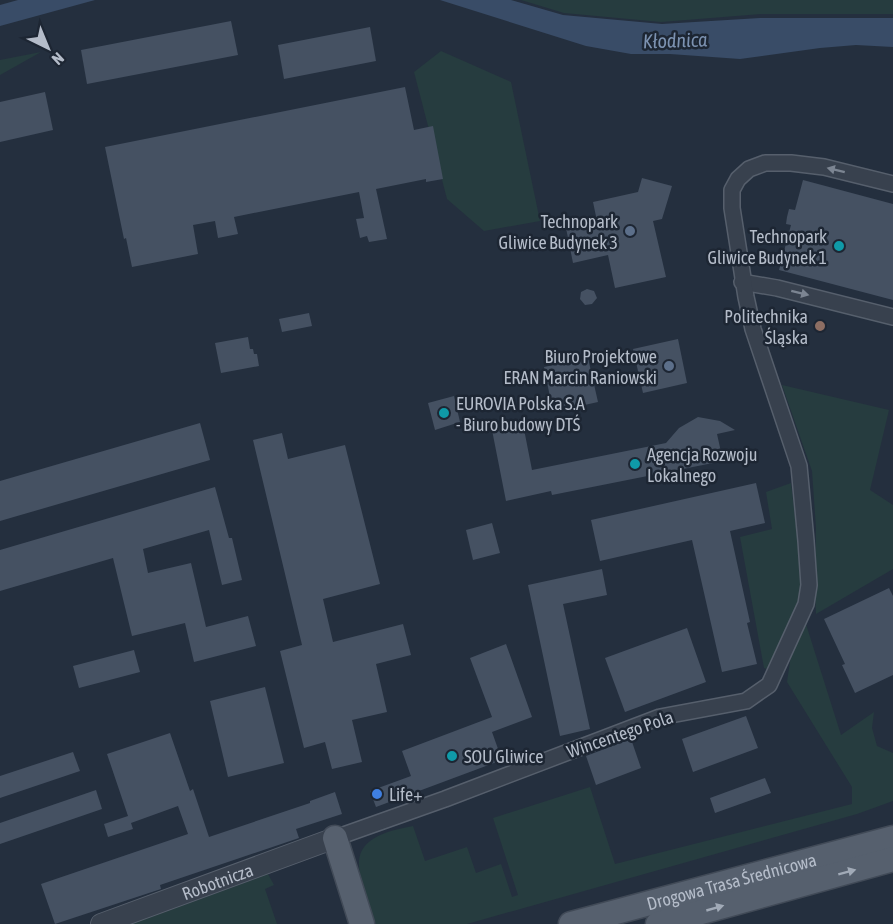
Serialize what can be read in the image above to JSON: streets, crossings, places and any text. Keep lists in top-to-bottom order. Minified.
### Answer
{"streets":{"main road":["Drogowa Trasa Średnicowa"],"street":["Wincentego Pola","Robotnicza"]},"crossings":[["Wincentego Pola","Robotnicza"]],"water":["Kłodnica"],"places":["Technopark Gliwice Budynek 3","Technopark Gliwice Budynek 1","Politechnika Śląska","Biuro Projektowe ERAN Marcin Raniowski","EUROVIA Polska S.A - Biuro budowy DTŚ","Agencja Rozwoju Lokalnego","SOU Gliwice","Life+"],"north":"bottom right"}
